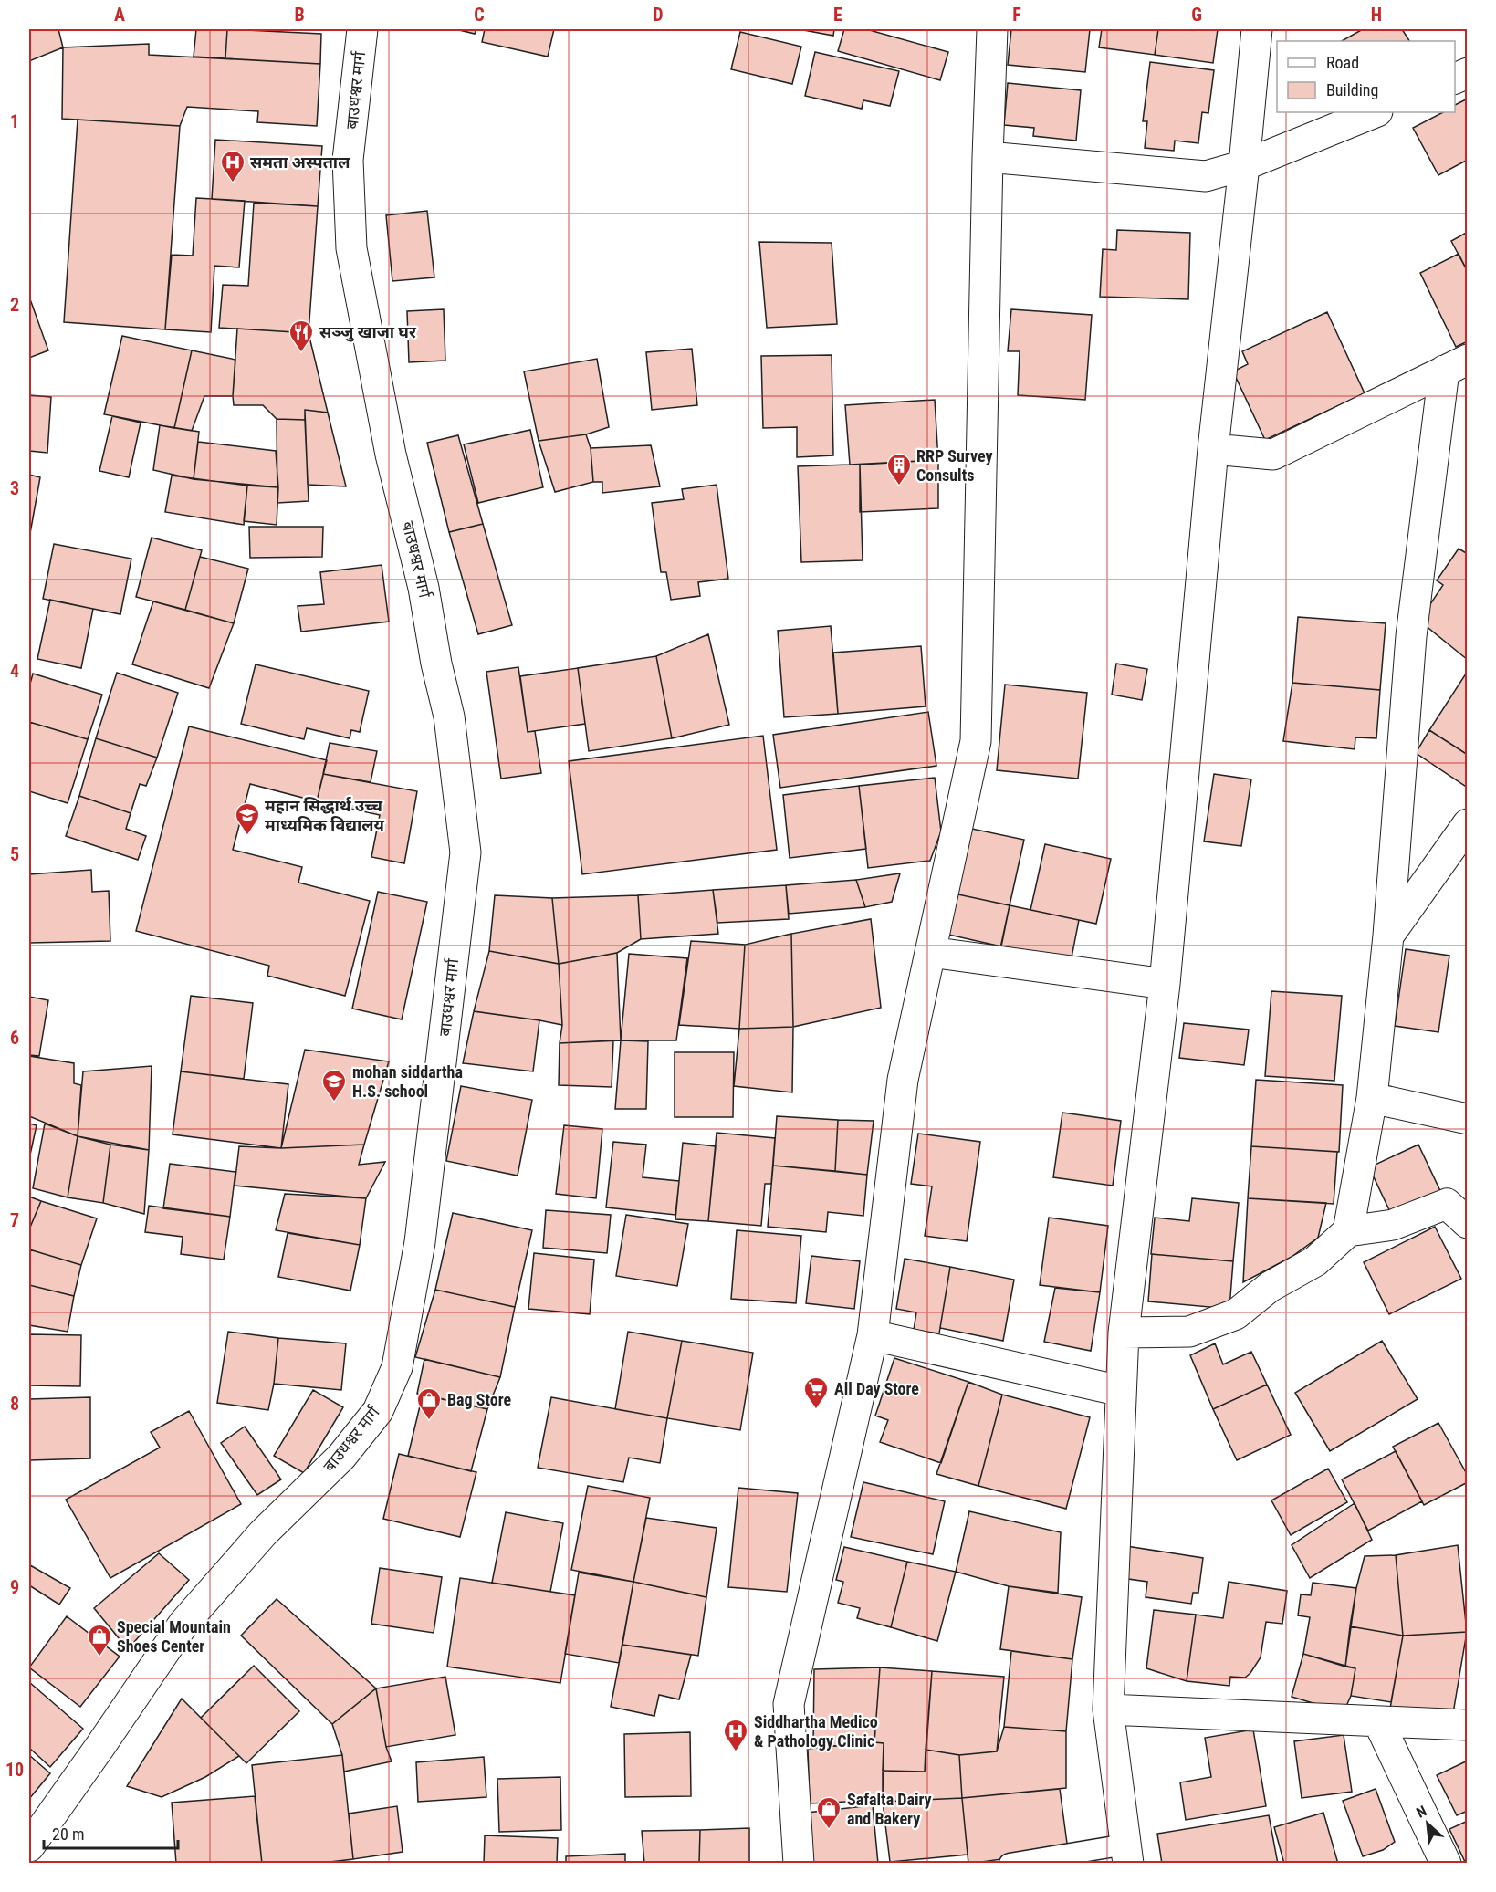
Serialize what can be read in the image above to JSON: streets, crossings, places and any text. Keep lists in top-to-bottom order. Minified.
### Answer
{"streets":{"street":["बाउधश्वर मार्ग"]},"places":{"hospital":["समता अस्पताल","Siddhartha Medico & Pathology Clinic"],"restaurant":["सञ्जु खाजा घर"],"building":["RRP Survey Consults"],"school or university":["महान सिद्धार्थ उच्च माध्यमिक विद्यालय","mohan siddartha H.S. school"],"supermarket":["All Day Store"],"shop":["Bag Store","Special Mountain Shoes Center","Safalta Dairy and Bakery"]},"legend":["Road","Building"],"scale_bar":"20 m","north":"top left","grid":{"columns":["A","B","C","D","E","F","G","H"],"rows":["1","2","3","4","5","6","7","8","9","10"]}}
